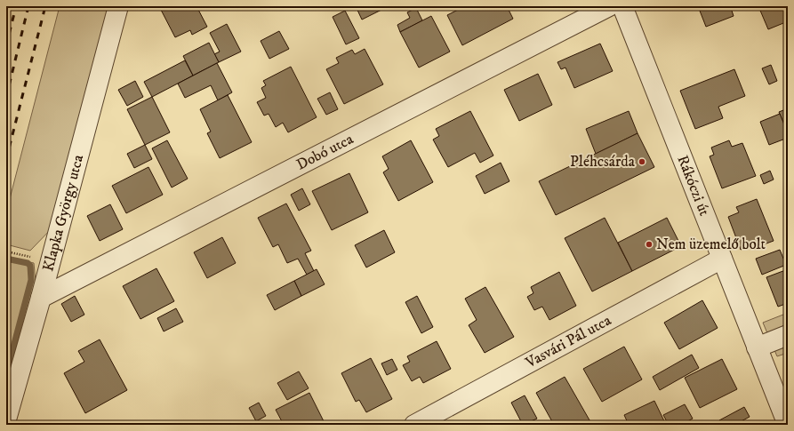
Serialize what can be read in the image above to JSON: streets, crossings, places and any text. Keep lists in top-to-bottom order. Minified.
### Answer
{"streets":{"street":["Dobó utca","Rákóczi út","Klapka György utca","Vasvári Pál utca"]},"crossings":[["Dobó utca","Klapka György utca"],["Rákóczi út","Vasvári Pál utca"]],"places":["Pléhcsárda","Nem üzemelő bolt"]}
